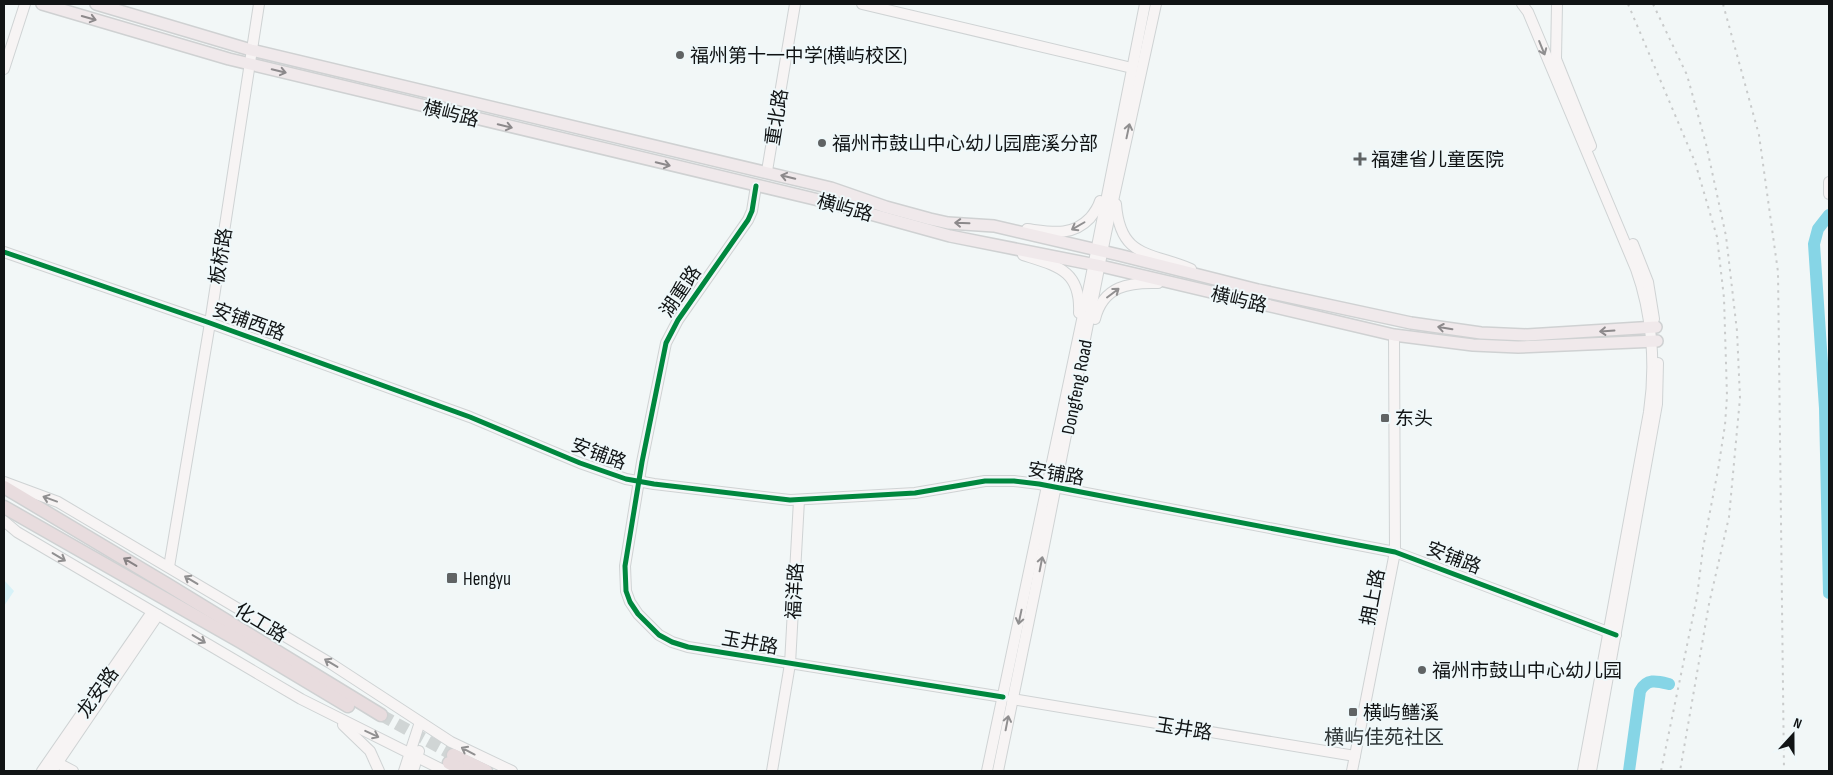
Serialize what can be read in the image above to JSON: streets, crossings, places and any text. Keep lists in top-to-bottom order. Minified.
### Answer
{"streets":{"highway":["化工路"],"main road":["横屿路"],"street":["重北路","板桥路","湖重路","安铺西路","Dongfeng Road","安铺路","福洋路","拥上路","玉井路","龙安路"]},"crossings":[["横屿路","重北路"],["横屿路","板桥路"],["横屿路","湖重路"],["横屿路","Dongfeng Road"],["横屿路","拥上路"],["板桥路","安铺西路"],["板桥路","化工路"],["湖重路","安铺路"],["湖重路","玉井路"],["安铺西路","安铺路"],["Dongfeng Road","安铺路"],["Dongfeng Road","玉井路"],["安铺路","福洋路"],["安铺路","拥上路"],["安铺路","玉井路"],["福洋路","玉井路"],["拥上路","玉井路"]],"districts":["横屿佳苑社区"],"places":{"other":["福州第十一中学(横屿校区)","福州市鼓山中心幼儿园鹿溪分部","福州市鼓山中心幼儿园"],"health":["福建省儿童医院"],"transit":["东头","Hengyu","横屿鳝溪"]},"north":"top"}
